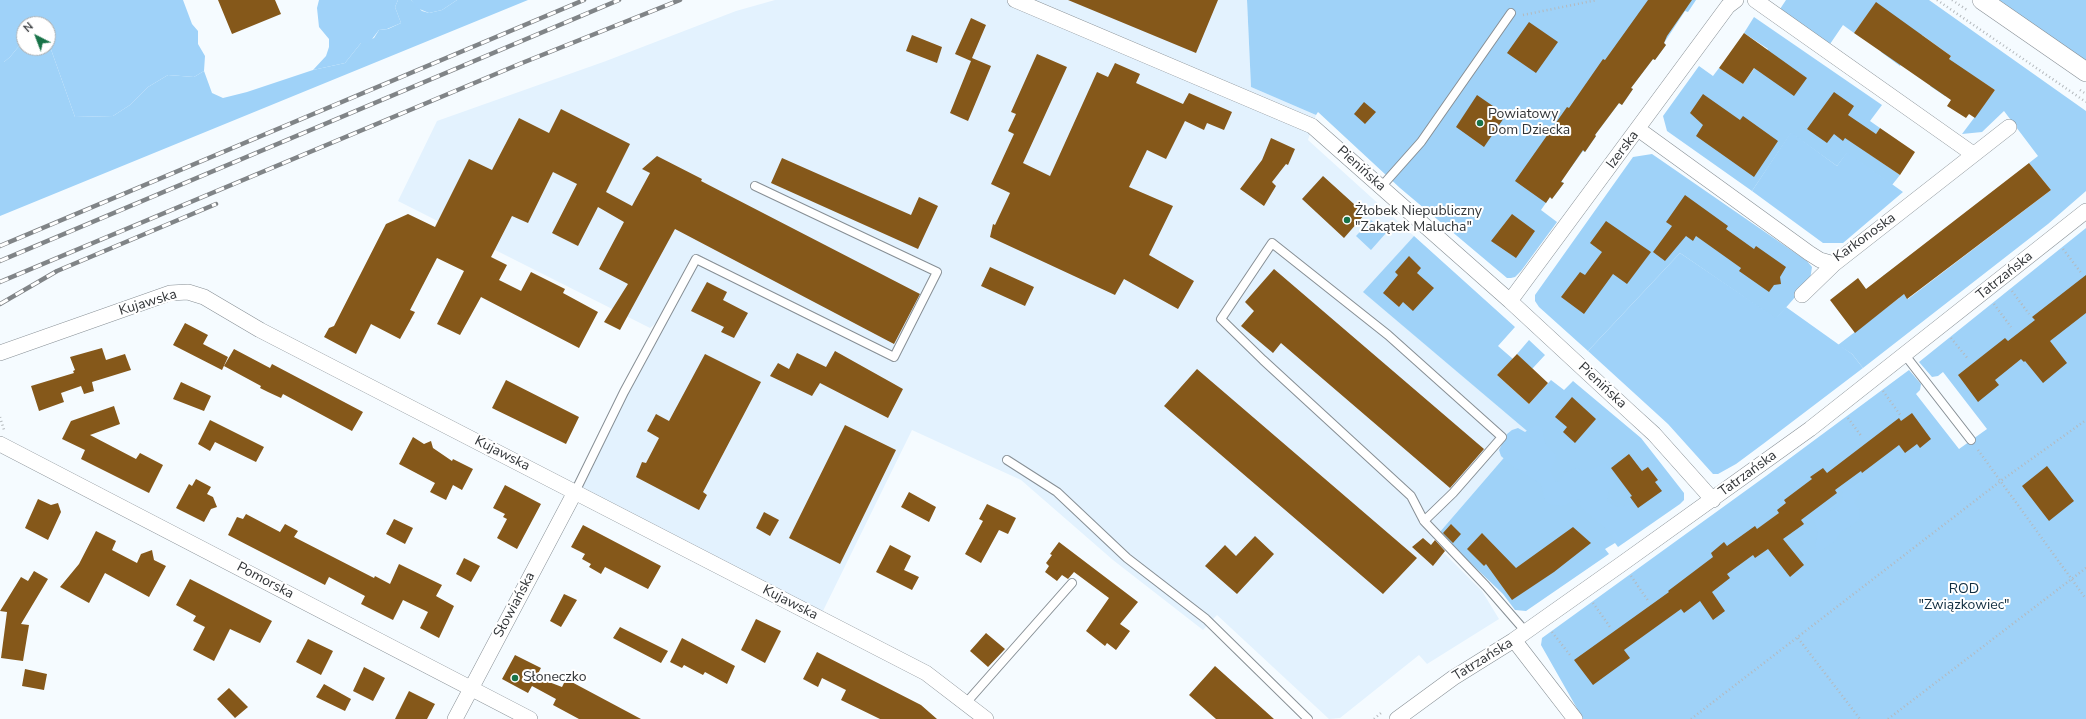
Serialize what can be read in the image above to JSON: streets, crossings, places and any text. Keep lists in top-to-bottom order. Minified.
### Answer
{"streets":{"street":["Izerska","Pienińska","Karkonoska","Tatrzańska","Kujawska","Pomorska","Słowiańska"]},"crossings":[["Izerska","Pienińska"],["Izerska","Karkonoska"],["Pienińska","Tatrzańska"],["Kujawska","Słowiańska"],["Pomorska","Słowiańska"]],"parks":["ROD \"Związkowiec\""],"places":["Powiatowy Dom Dziecka","Żłobek Niepubliczny \"Zakątek Malucha\"","Słoneczko"],"north":"top left"}
